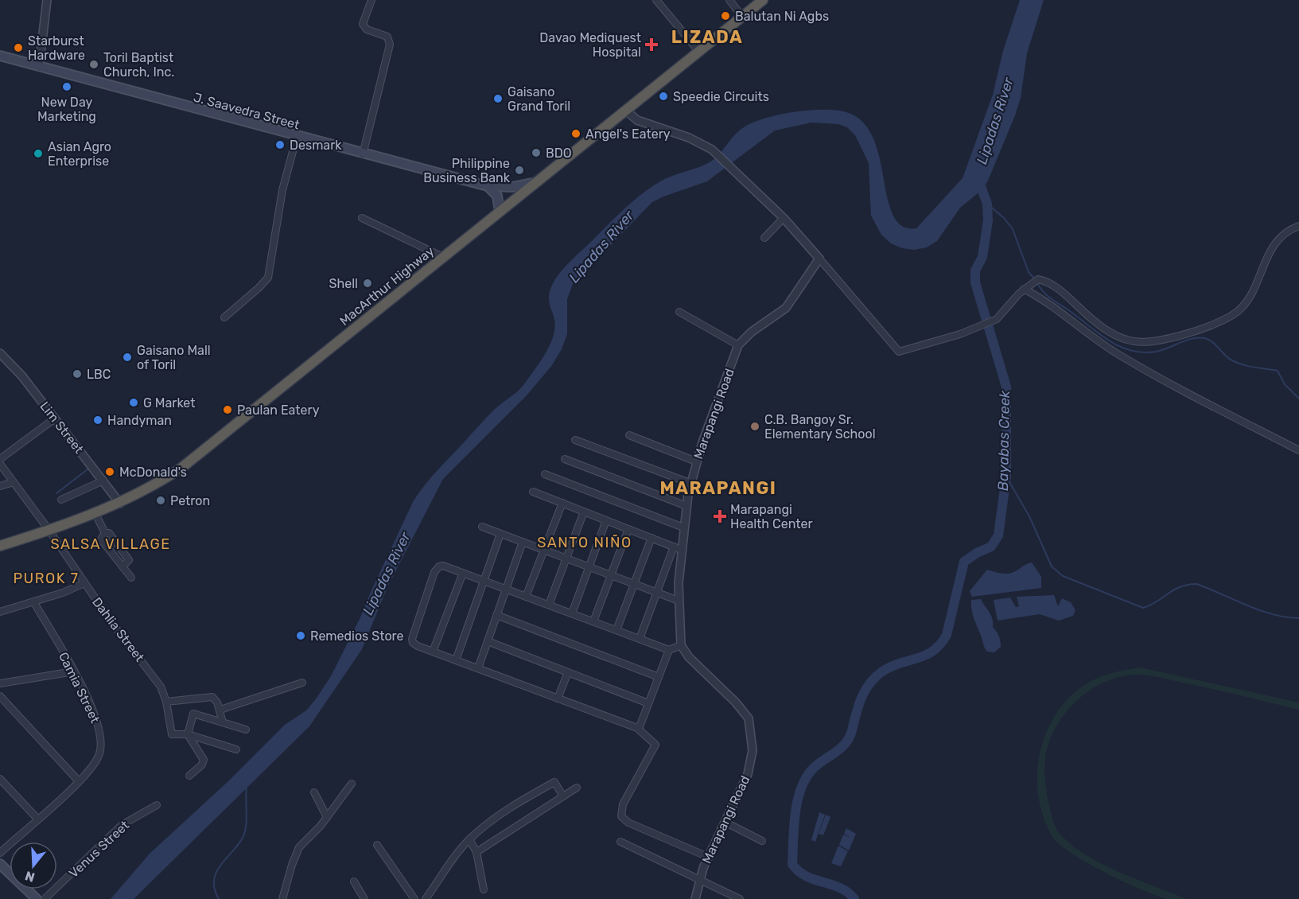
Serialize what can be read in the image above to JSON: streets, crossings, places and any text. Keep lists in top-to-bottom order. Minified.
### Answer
{"streets":{"highway":["MacArthur Highway"],"main road":["J. Saavedra Street"],"street":["Marapangi Road","Lim Street","Dahlia Street","Camia Street","Venus Street"]},"crossings":[["J. Saavedra Street","MacArthur Highway"],["MacArthur Highway","Lim Street"],["MacArthur Highway","Dahlia Street"]],"districts":["LIZADA","MARAPANGI","SANTO NIÑO","SALSA VILLAGE","PUROK 7"],"water":["Lipadas River","Bayabas Creek"],"places":{"other":["Balutan Ni Agbs","Starburst Hardware","Toril Baptist Church, Inc.","New Day Marketing","Speedie Circuits","Gaisano Grand Toril","Angel's Eatery","Desmark","BDO","Asian Agro Enterprise","Philippine Business Bank","Shell","Gaisano Mall of Toril","LBC","G Market","Paulan Eatery","Handyman","C.B. Bangoy Sr. Elementary School","McDonald's","Petron","Remedios Store"],"health":["Davao Mediquest Hospital","Marapangi Health Center"]},"north":"bottom"}
